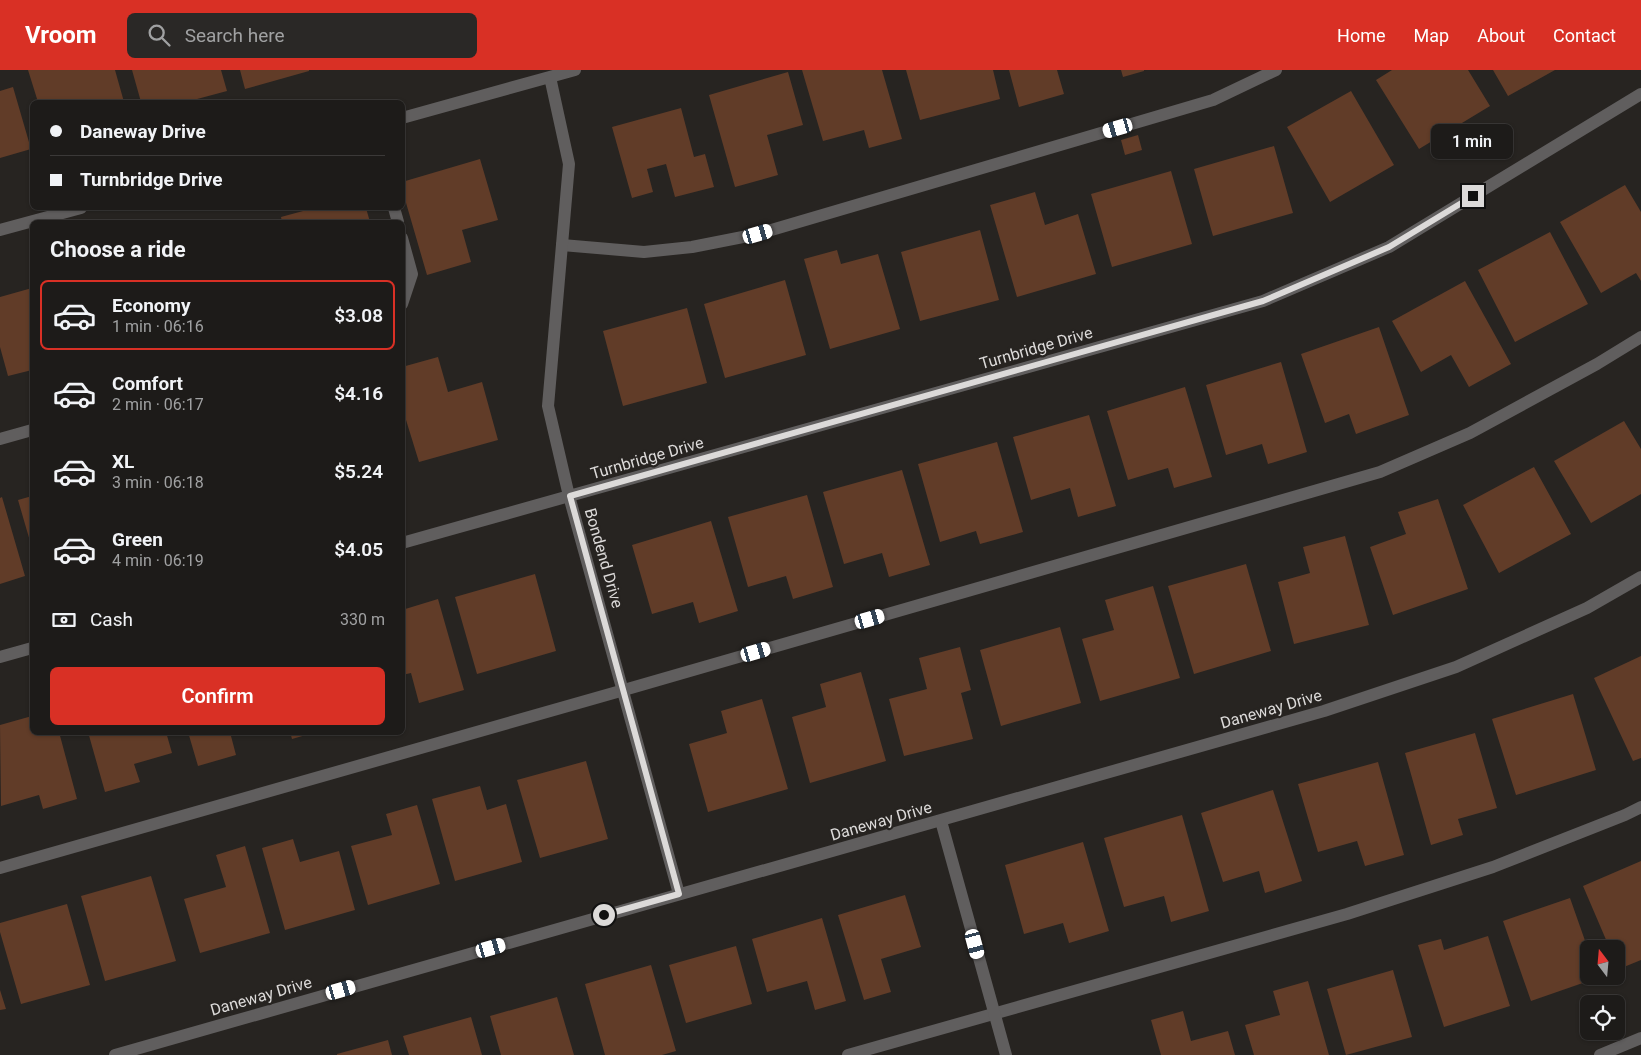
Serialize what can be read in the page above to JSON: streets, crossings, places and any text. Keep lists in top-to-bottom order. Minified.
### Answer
{"streets":{"street":["Turnbridge Drive","Bondend Drive","Daneway Drive"]},"crossings":[["Turnbridge Drive","Bondend Drive"],["Bondend Drive","Daneway Drive"]],"north":"top","page":{"header":"Vroom","search":"Search here","nav":["Home","Map","About","Contact"],"banner":["Daneway Drive","Turnbridge Drive"],"bubble":"1 min","heading":"Choose a ride","list":[{"name":"Economy","note":"1 min · 06:16","value":"$3.08"},{"name":"Comfort","note":"2 min · 06:17","value":"$4.16"},{"name":"XL","note":"3 min · 06:18","value":"$5.24"},{"name":"Green","note":"4 min · 06:19","value":"$4.05"}],"pay":["Cash","330 m"],"buttons":"Confirm"}}
